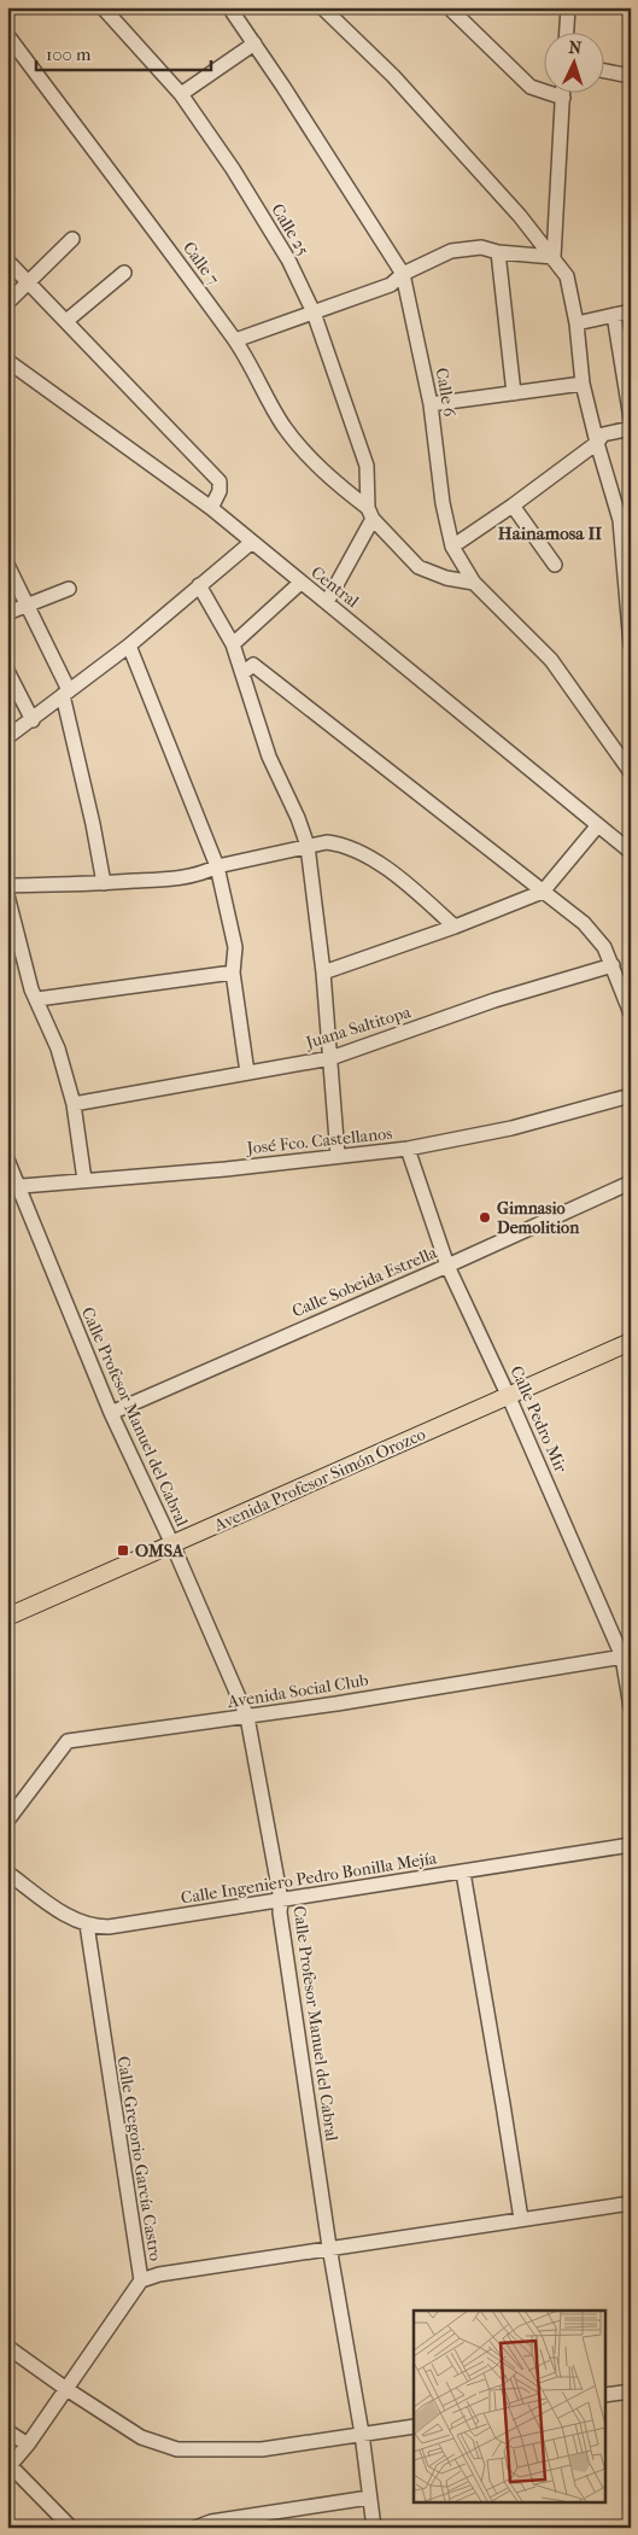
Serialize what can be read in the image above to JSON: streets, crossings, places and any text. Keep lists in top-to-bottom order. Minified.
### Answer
{"streets":{"main road":["Avenida Profesor Simón Orozco"],"street":["Calle 25","Calle 7","Calle 6","Central","Juana Saltitopa","José Fco. Castellanos","Calle Sobeida Estrella","Calle Profesor Manuel del Cabral","Calle Pedro Mir","Avenida Social Club","Calle Ingeniero Pedro Bonilla Mejía","Calle Gregorio García Castro"]},"crossings":[["Calle 25","Calle 7"],["Calle 7","Calle 6"],["José Fco. Castellanos","Calle Profesor Manuel del Cabral"],["José Fco. Castellanos","Calle Pedro Mir"],["Calle Sobeida Estrella","Calle Profesor Manuel del Cabral"],["Calle Sobeida Estrella","Calle Pedro Mir"],["Calle Profesor Manuel del Cabral","Avenida Profesor Simón Orozco"],["Calle Profesor Manuel del Cabral","Avenida Social Club"],["Calle Profesor Manuel del Cabral","Calle Ingeniero Pedro Bonilla Mejía"],["Calle Pedro Mir","Avenida Profesor Simón Orozco"],["Calle Pedro Mir","Avenida Social Club"],["Calle Ingeniero Pedro Bonilla Mejía","Calle Gregorio García Castro"]],"districts":["Hainamosa II"],"places":{"other":["Gimnasio Demolition"],"transit":["OMSA"]},"scale_bar":"100 m","north":"top"}
